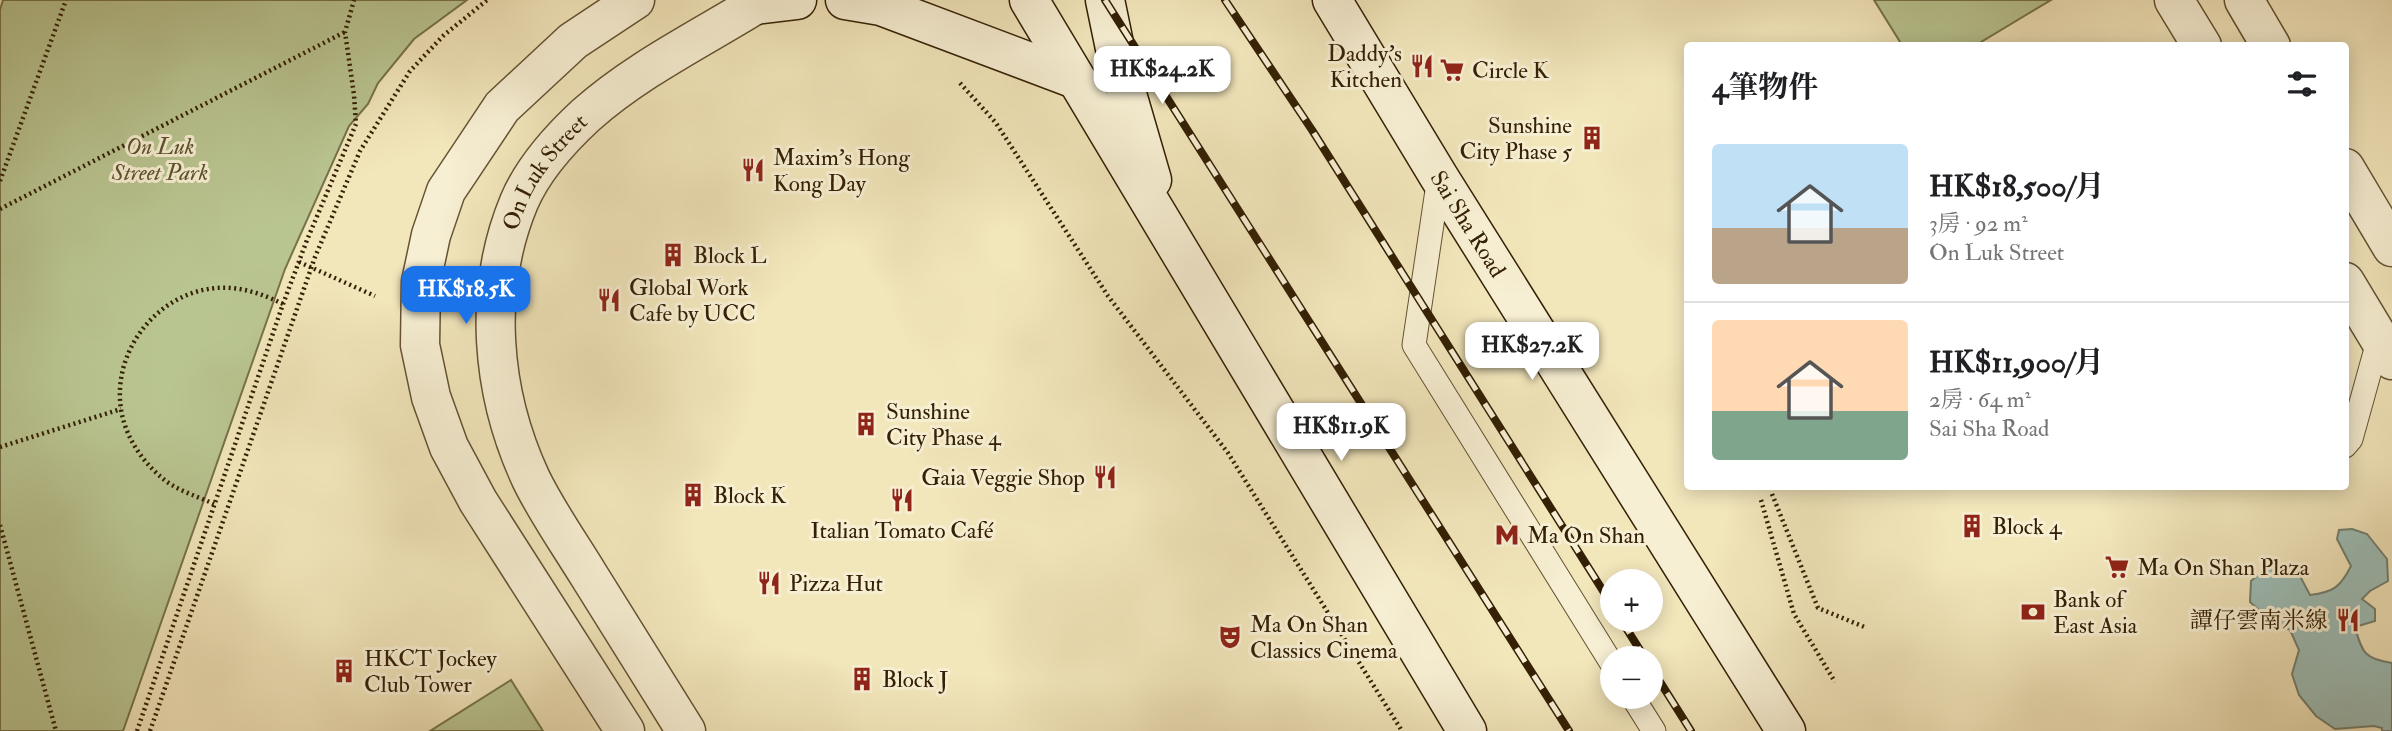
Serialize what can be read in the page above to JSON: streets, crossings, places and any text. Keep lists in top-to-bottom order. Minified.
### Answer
{"streets":{"main road":["On Luk Street","Sai Sha Road"]},"parks":["On Luk Street Park"],"places":{"restaurant":["Daddy's Kitchen","Maxim's Hong Kong Day","Global Work Cafe by UCC","Gaia Veggie Shop","Italian Tomato Café","Pizza Hut","譚仔雲南米線"],"supermarket":["Circle K","Ma On Shan Plaza"],"building":["Sunshine City Phase 5","Block L","Sunshine City Phase 4","Block K","Block 4","HKCT Jockey Club Tower","Block J"],"metro station":["Ma On Shan"],"bank":["Bank of East Asia"],"theatre":["Ma On Shan Classics Cinema"]},"page":{"heading":"4筆物件","price":["HK$24.2K","HK$18.5K","HK$27.2K","HK$11.9K"],"list":[{"name":"HK$18,500/月","note":"3房 · 92 m² · On Luk Street"},{"name":"HK$11,900/月","note":"2房 · 64 m² · Sai Sha Road"}],"map_buttons":["+","−"]}}
